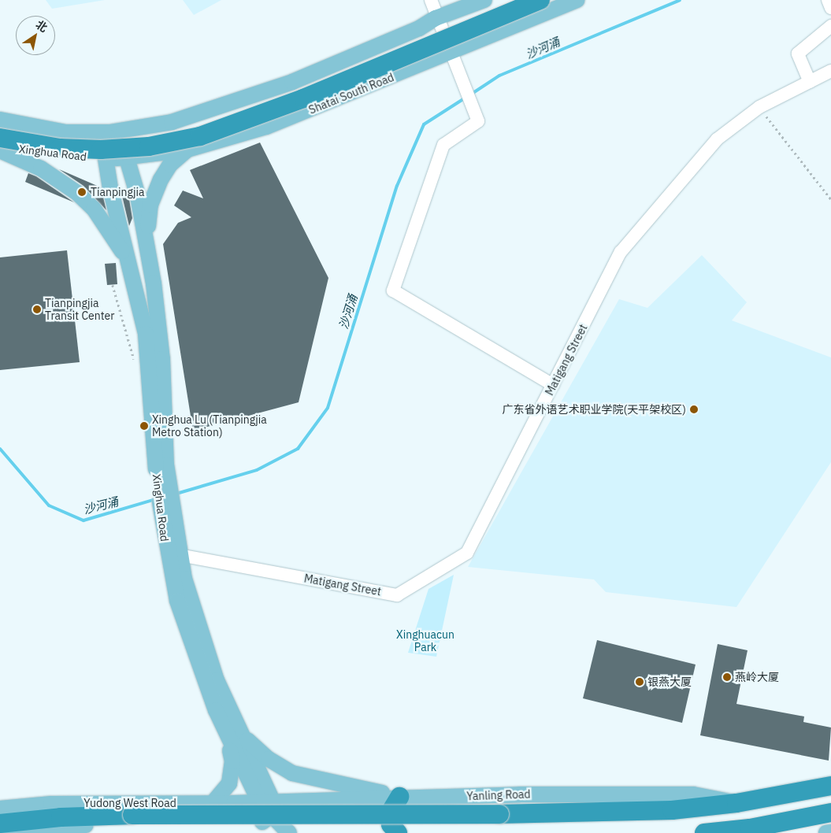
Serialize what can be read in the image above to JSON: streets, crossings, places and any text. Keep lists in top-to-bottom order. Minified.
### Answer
{"streets":{"highway":["Yanling Road"],"main road":["Shatai South Road","Xinghua Road","Yudong West Road"],"street":["Matigang Street"]},"crossings":[["Shatai South Road","Xinghua Road"],["Xinghua Road","Matigang Street"],["Xinghua Road","Yanling Road"],["Xinghua Road","Yudong West Road"],["Yanling Road","Yudong West Road"]],"water":["沙河涌"],"parks":["Xinghuacun Park"],"places":["Tianpingjia","Tianpingjia Transit Center","广东省外语艺术职业学院(天平架校区)","Xinghua Lu (Tianpingjia Metro Station)","燕岭大厦","银燕大厦"],"north":"top right"}
